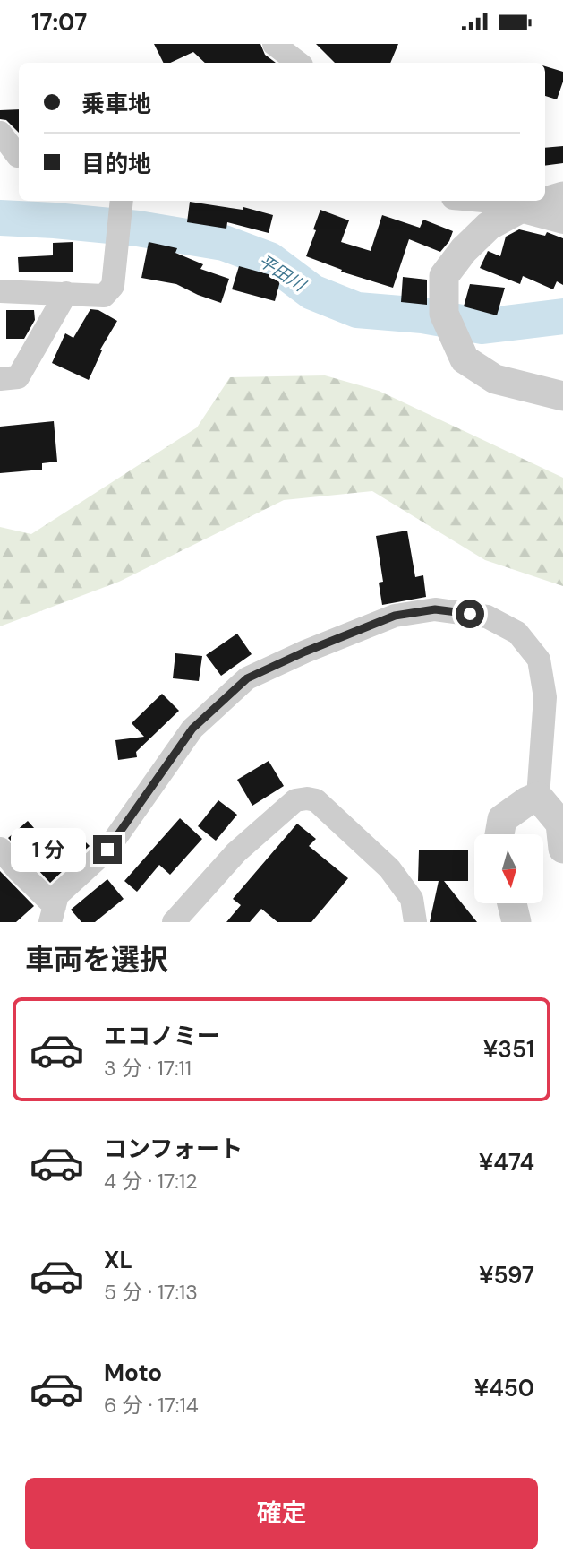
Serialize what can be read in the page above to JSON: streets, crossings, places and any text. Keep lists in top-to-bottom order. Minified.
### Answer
{"water":["平田川"],"north":"bottom","page":{"status":"17:07","banner":["乗車地","目的地"],"bubble":"1 分","heading":"車両を選択","list":[{"name":"エコノミー","note":"3 分 · 17:11","value":"¥351"},{"name":"コンフォート","note":"4 分 · 17:12","value":"¥474"},{"name":"XL","note":"5 分 · 17:13","value":"¥597"},{"name":"Moto","note":"6 分 · 17:14","value":"¥450"}],"buttons":"確定"}}
